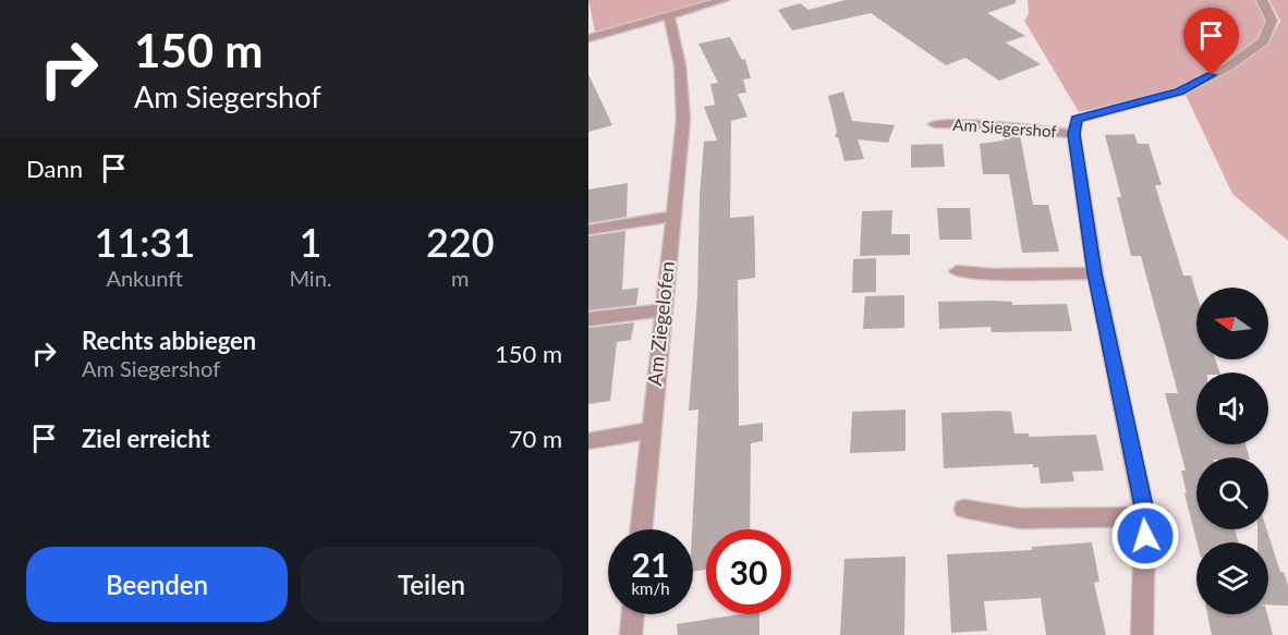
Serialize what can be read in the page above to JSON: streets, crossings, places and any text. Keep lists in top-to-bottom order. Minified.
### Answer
{"streets":{"street":["Am Siegershof","Am Ziegelofen"]},"north":"left","page":{"turn":["150 m","Am Siegershof"],"then":"Dann","eta":["11:31","Ankunft","1","Min.","220","m"],"list":[{"name":"Rechts abbiegen","note":"Am Siegershof","value":"150 m"},{"name":"Ziel erreicht","value":"70 m"}],"speed":"21 km/h","limit":"30","buttons":["Beenden","Teilen"]}}
